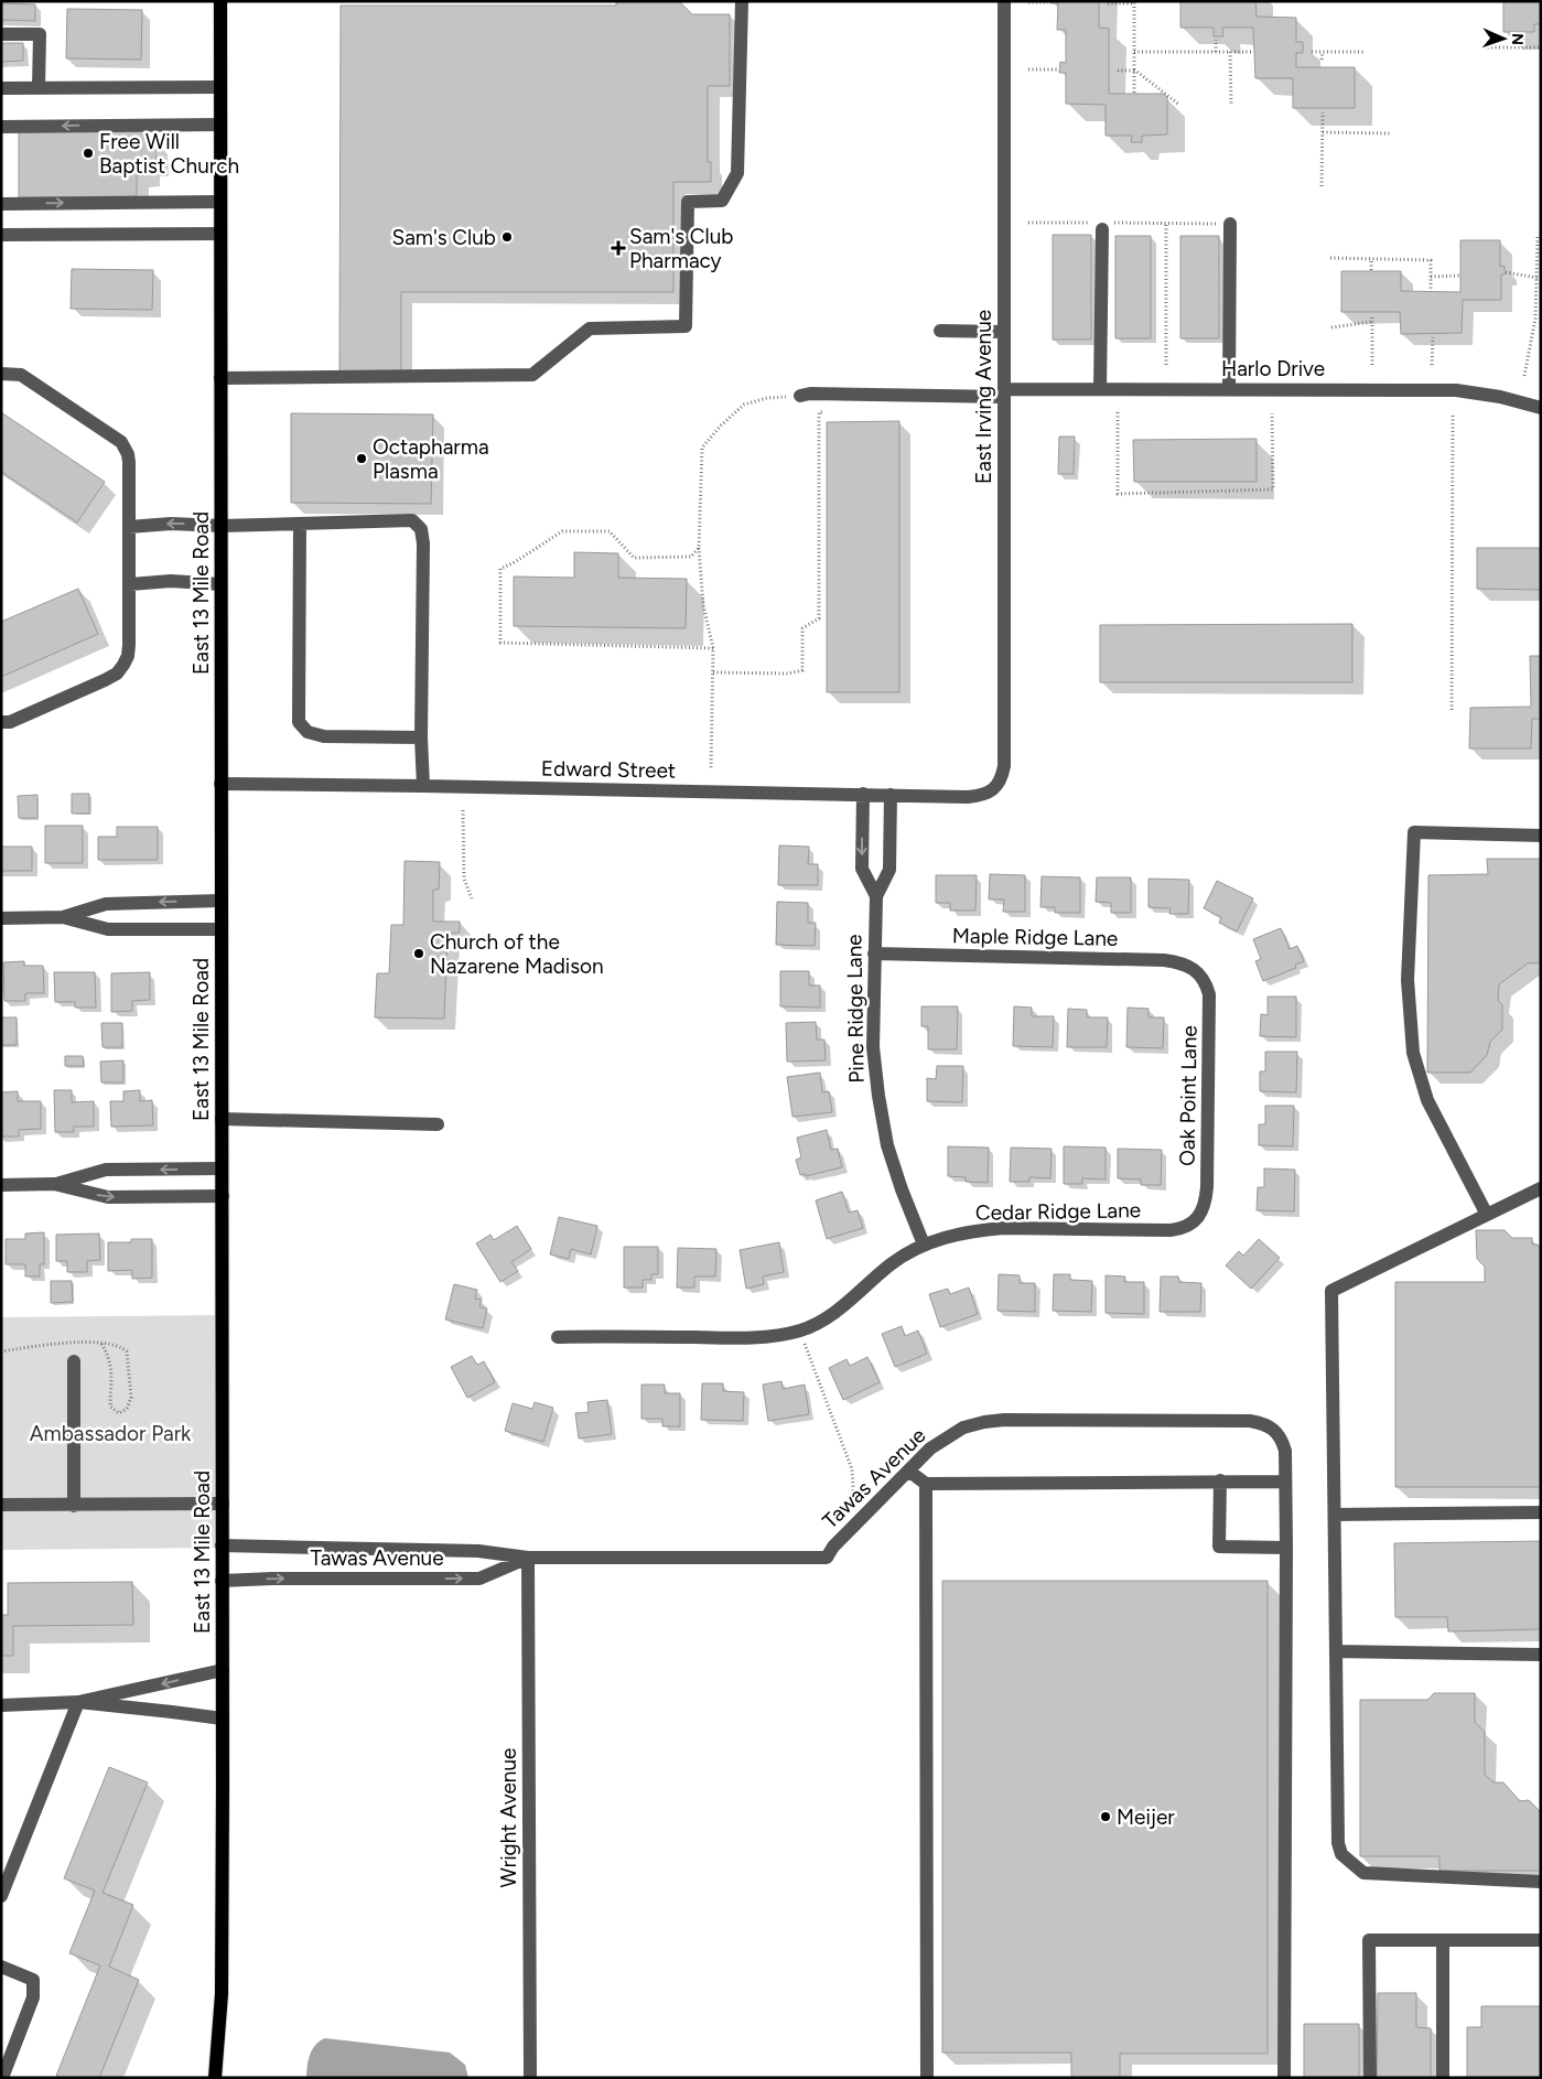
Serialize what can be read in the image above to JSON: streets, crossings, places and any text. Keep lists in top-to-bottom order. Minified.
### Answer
{"streets":{"main road":["East 13 Mile Road"],"street":["Harlo Drive","East Irving Avenue","Edward Street","Maple Ridge Lane","Pine Ridge Lane","Oak Point Lane","Cedar Ridge Lane","Tawas Avenue","Wright Avenue"]},"crossings":[["Harlo Drive","East Irving Avenue"],["East Irving Avenue","Edward Street"],["East 13 Mile Road","Edward Street"],["East 13 Mile Road","Tawas Avenue"],["Edward Street","Pine Ridge Lane"],["Maple Ridge Lane","Pine Ridge Lane"],["Maple Ridge Lane","Oak Point Lane"],["Pine Ridge Lane","Cedar Ridge Lane"],["Oak Point Lane","Cedar Ridge Lane"],["Tawas Avenue","Wright Avenue"]],"parks":["Ambassador Park"],"places":{"other":["Free Will Baptist Church","Sam's Club","Octapharma Plasma","Church of the Nazarene Madison","Meijer"],"health":["Sam's Club Pharmacy"]},"north":"right"}
